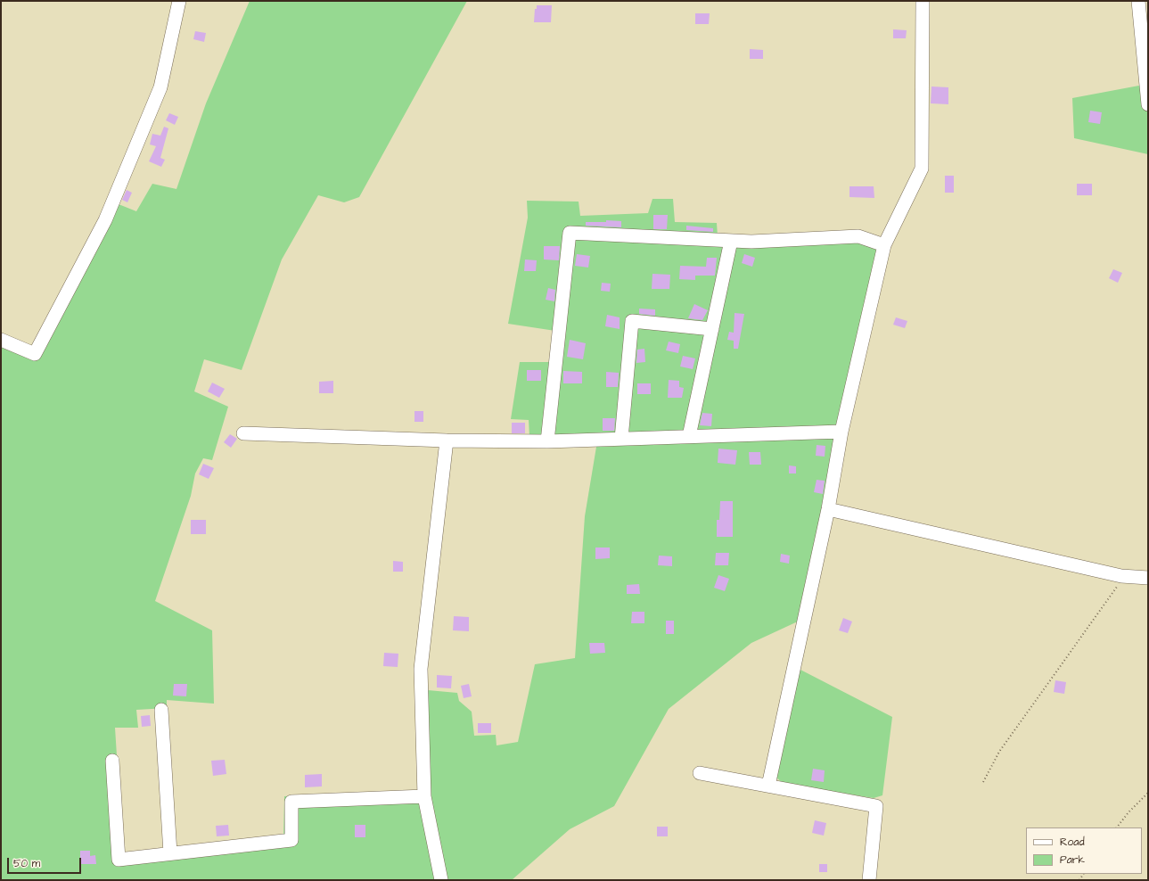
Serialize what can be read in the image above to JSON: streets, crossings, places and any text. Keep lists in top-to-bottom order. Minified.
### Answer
{"legend":["Road","Park"],"scale_bar":"50 m"}
